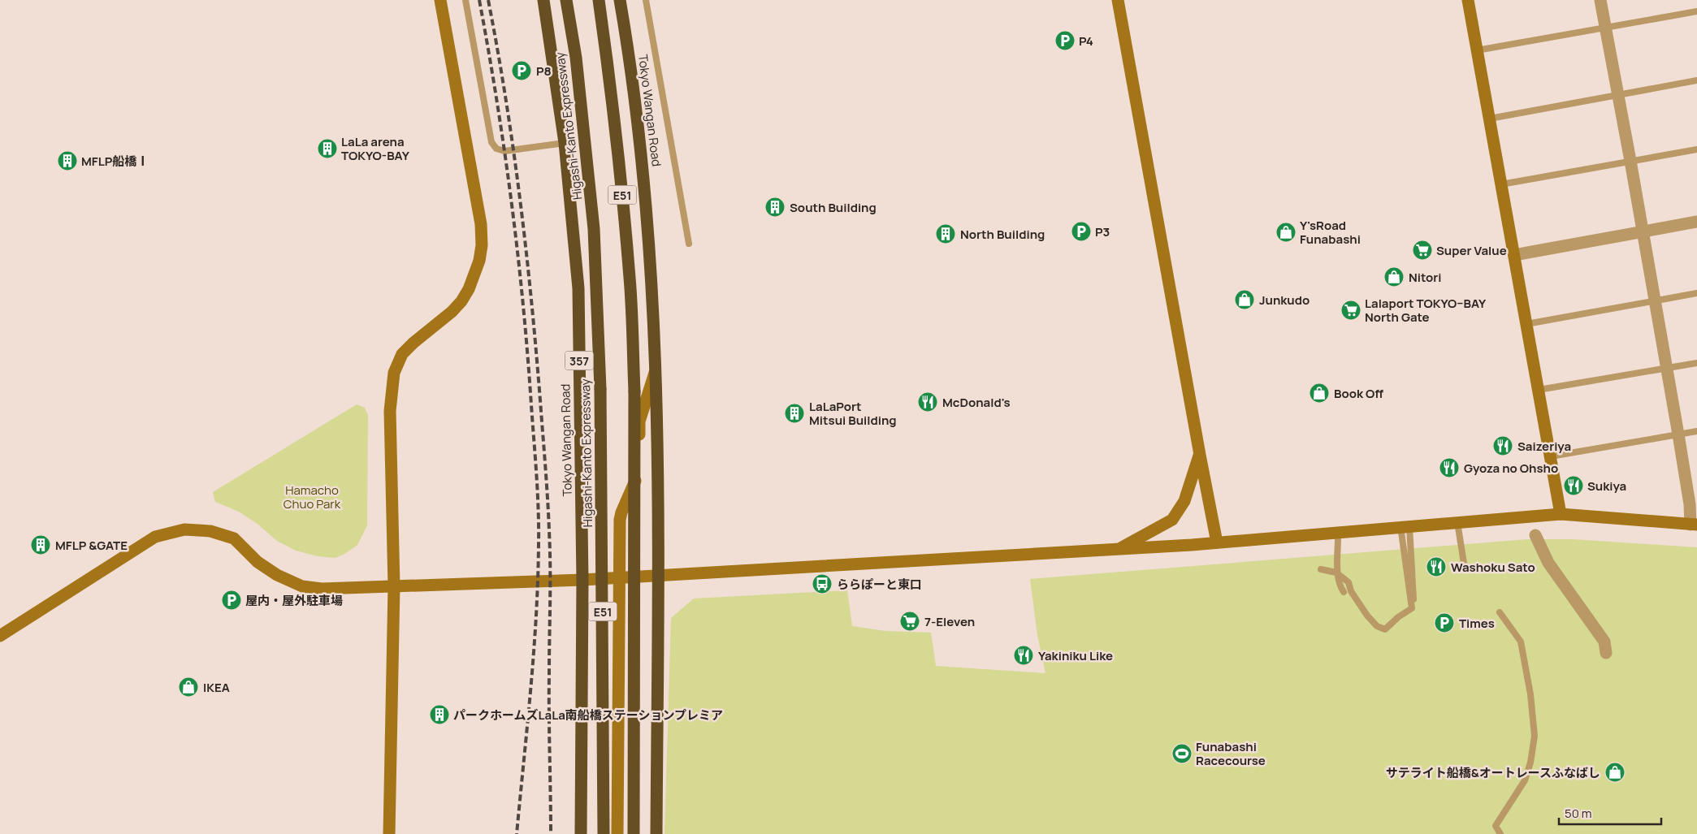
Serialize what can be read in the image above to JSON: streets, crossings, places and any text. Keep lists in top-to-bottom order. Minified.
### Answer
{"streets":{"highway":["Tokyo Wangan Road","Higashi-Kanto Expressway","E51","357"]},"parks":["Hamacho Chuo Park"],"places":{"parking":["P4","P8","P3","屋内・屋外駐車場","Times"],"building":["LaLa arena TOKYO-BAY","MFLP船橋Ⅰ","South Building","North Building","LaLaPort Mitsui Building","MFLP &GATE","パークホームズLaLa南船橋ステーションプレミア"],"shop":["Y'sRoad Funabashi","Nitori","Junkudo","Book Off","IKEA","サテライト船橋&オートレースふなばし"],"supermarket":["Super Value","Lalaport TOKYO−BAY North Gate","7-Eleven"],"restaurant":["McDonald's","Saizeriya","Gyoza no Ohsho","Sukiya","Washoku Sato","Yakiniku Like"],"bus stop":["ららぽーと東口"],"sports":["Funabashi Racecourse"]},"scale_bar":"50 m"}
